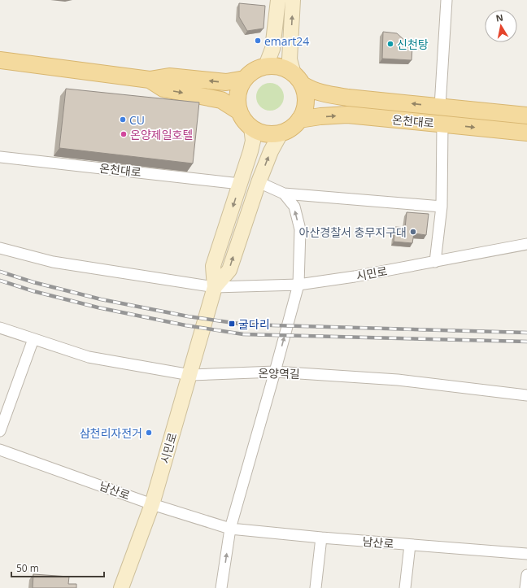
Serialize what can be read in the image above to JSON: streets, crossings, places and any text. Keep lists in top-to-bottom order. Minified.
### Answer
{"streets":{"main road":["온천대로","시민로"],"street":["온양역길","남산로"]},"crossings":[["온천대로","시민로"],["시민로","온양역길"],["시민로","남산로"]],"places":{"other":["emart24","신천탕","CU","온양제일호텔","아산경찰서 충무지구대","삼천리자전거"],"transit":["굴다리"]},"scale_bar":"50 m","north":"top"}
